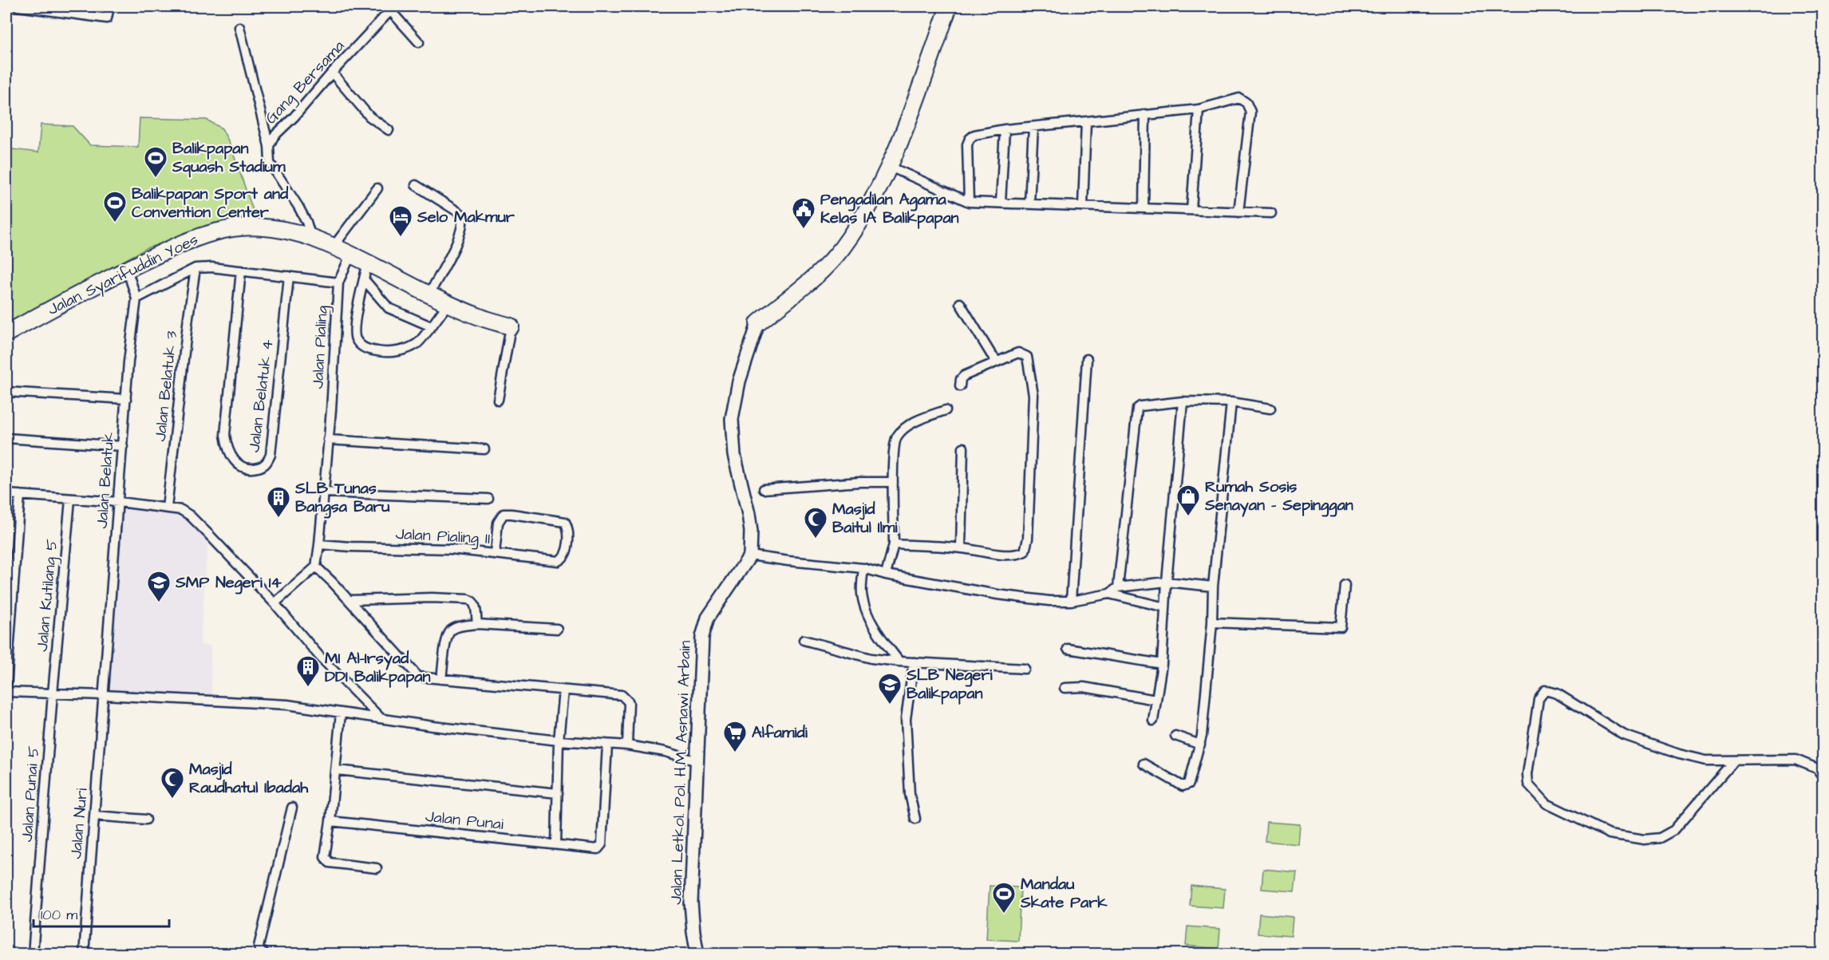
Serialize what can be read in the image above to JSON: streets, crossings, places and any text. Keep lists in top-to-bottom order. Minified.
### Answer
{"streets":{"highway":["Jalan Syarifuddin Yoes"],"street":["Gang Bersama","Jalan Pialing","Jalan Belatuk 3","Jalan Belatuk 4","Jalan Belatuk","Jalan Pialing II","Jalan Kutilang 5","Jalan Letkol. Pol. H.M. Asnawi Arbain","Jalan Punai 5","Jalan Punai","Jalan Nuri"]},"crossings":[["Gang Bersama","Jalan Syarifuddin Yoes"],["Jalan Syarifuddin Yoes","Jalan Belatuk"],["Jalan Pialing","Jalan Pialing II"],["Jalan Belatuk","Jalan Nuri"],["Jalan Kutilang 5","Jalan Punai 5"]],"places":{"sports":["Balikpapan Squash Stadium","Balikpapan Sport and Convention Center","Mandau Skate Park"],"public building":["Pengadilan Agama Kelas IA Balikpapan"],"hotel":["Selo Makmur"],"shop":["Rumah Sosis Senayan - Sepinggan"],"building":["SLB Tunas Bangsa Baru","MI Al-Irsyad DDI Balikpapan"],"mosque":["Masjid Baitul Ilmi","Masjid Raudhatul Ibadah"],"school or university":["SMP Negeri 14","SLB Negeri Balikpapan"],"supermarket":["Alfamidi"]},"scale_bar":"100 m"}
